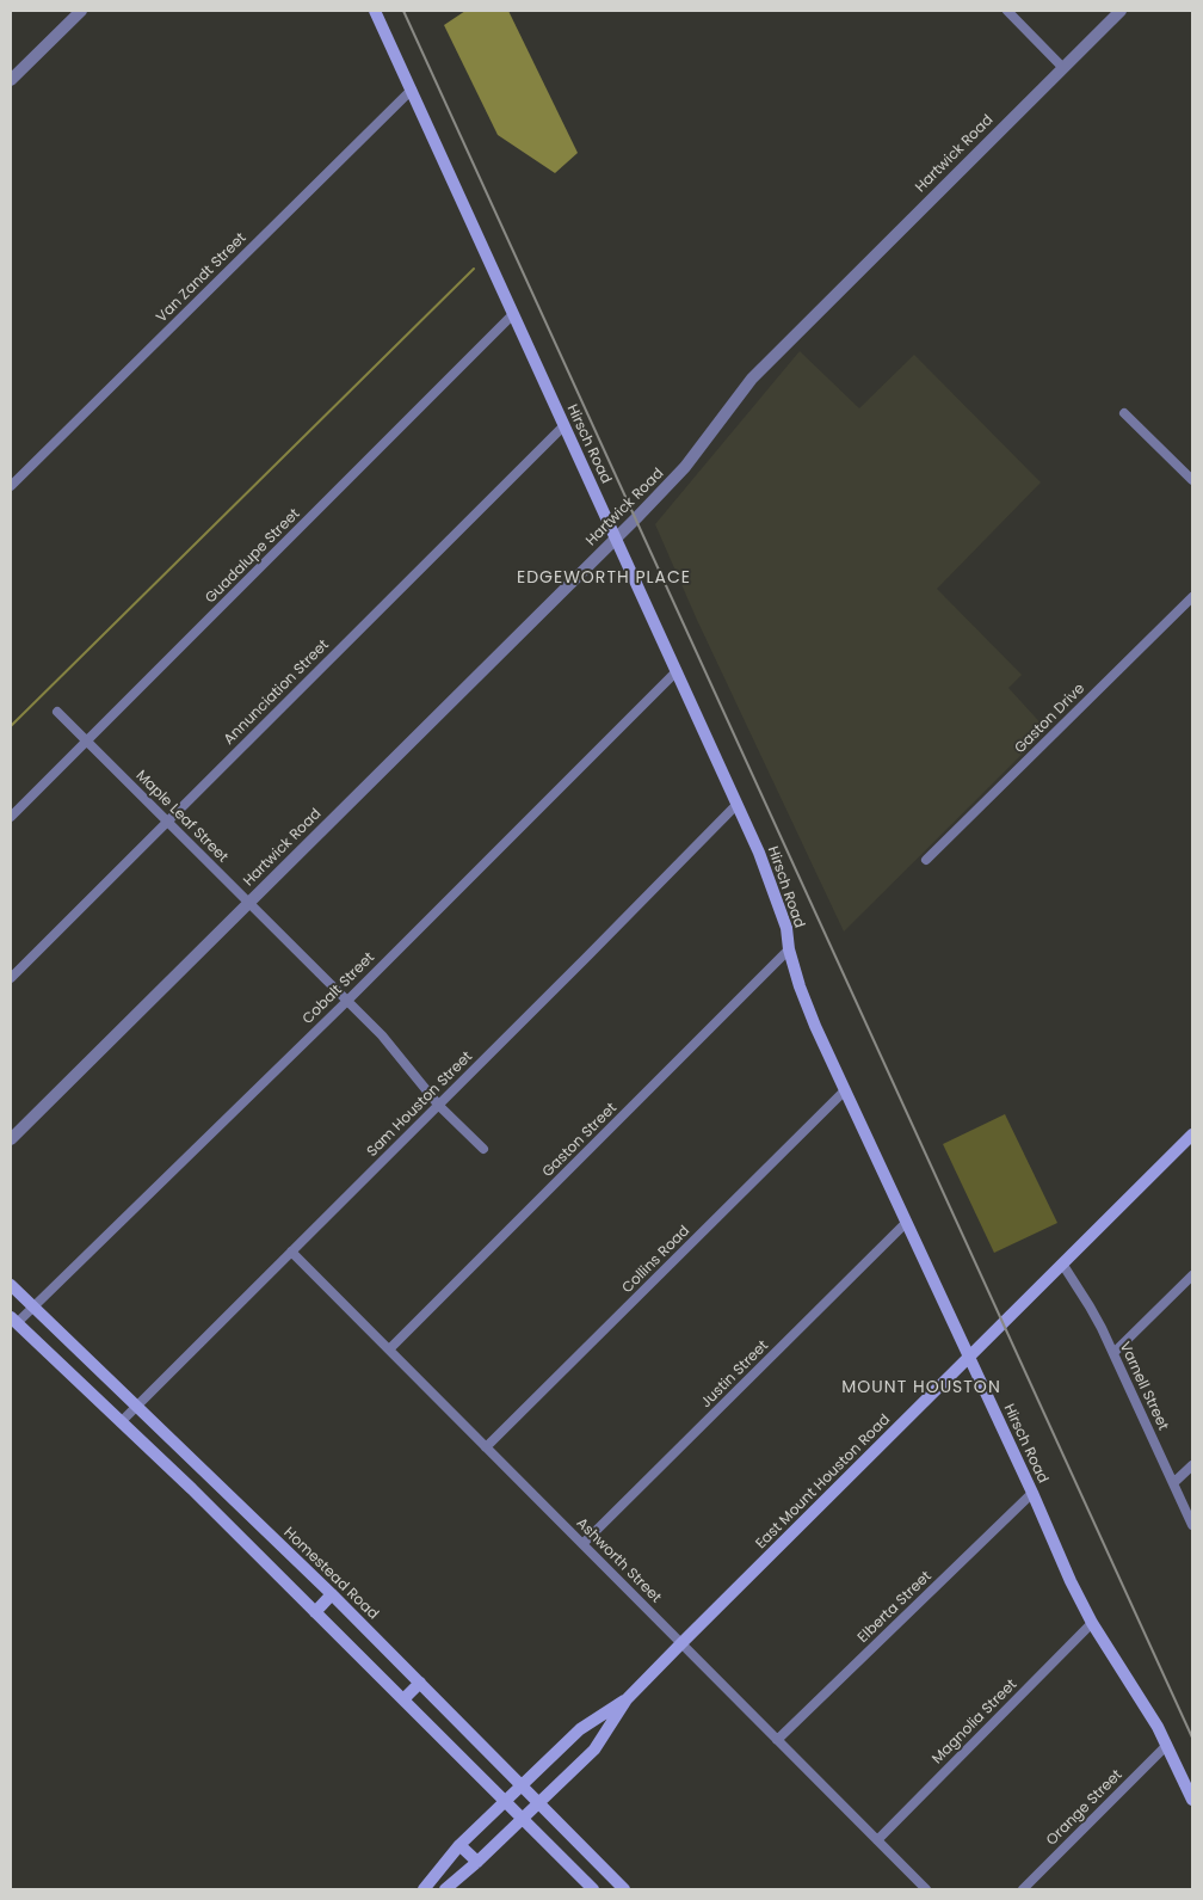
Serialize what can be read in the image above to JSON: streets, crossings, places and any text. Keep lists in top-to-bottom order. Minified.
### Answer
{"streets":{"main road":["Hirsch Road","East Mount Houston Road","Homestead Road"],"street":["Hartwick Road","Van Zandt Street","Guadalupe Street","Annunciation Street","Gaston Drive","Maple Leaf Street","Cobalt Street","Sam Houston Street","Gaston Street","Collins Road","Justin Street","Varnell Street","Ashworth Street","Elberta Street","Magnolia Street","Orange Street"]},"crossings":[["Hartwick Road","Hirsch Road"],["Hartwick Road","Maple Leaf Street"],["Van Zandt Street","Hirsch Road"],["Hirsch Road","Guadalupe Street"],["Hirsch Road","Annunciation Street"],["Hirsch Road","Cobalt Street"],["Hirsch Road","Sam Houston Street"],["Hirsch Road","Gaston Street"],["Hirsch Road","Collins Road"],["Hirsch Road","Justin Street"],["Hirsch Road","East Mount Houston Road"],["Hirsch Road","Elberta Street"],["Hirsch Road","Magnolia Street"],["Hirsch Road","Orange Street"],["Guadalupe Street","Maple Leaf Street"],["Annunciation Street","Maple Leaf Street"],["Maple Leaf Street","Cobalt Street"],["Maple Leaf Street","Sam Houston Street"],["Cobalt Street","Homestead Road"],["Sam Houston Street","Ashworth Street"],["Sam Houston Street","Homestead Road"],["Gaston Street","Ashworth Street"],["Collins Road","Ashworth Street"],["Justin Street","Ashworth Street"],["Varnell Street","East Mount Houston Road"],["East Mount Houston Road","Ashworth Street"],["East Mount Houston Road","Homestead Road"],["Ashworth Street","Elberta Street"],["Ashworth Street","Magnolia Street"]],"districts":["EDGEWORTH PLACE","MOUNT HOUSTON"]}
